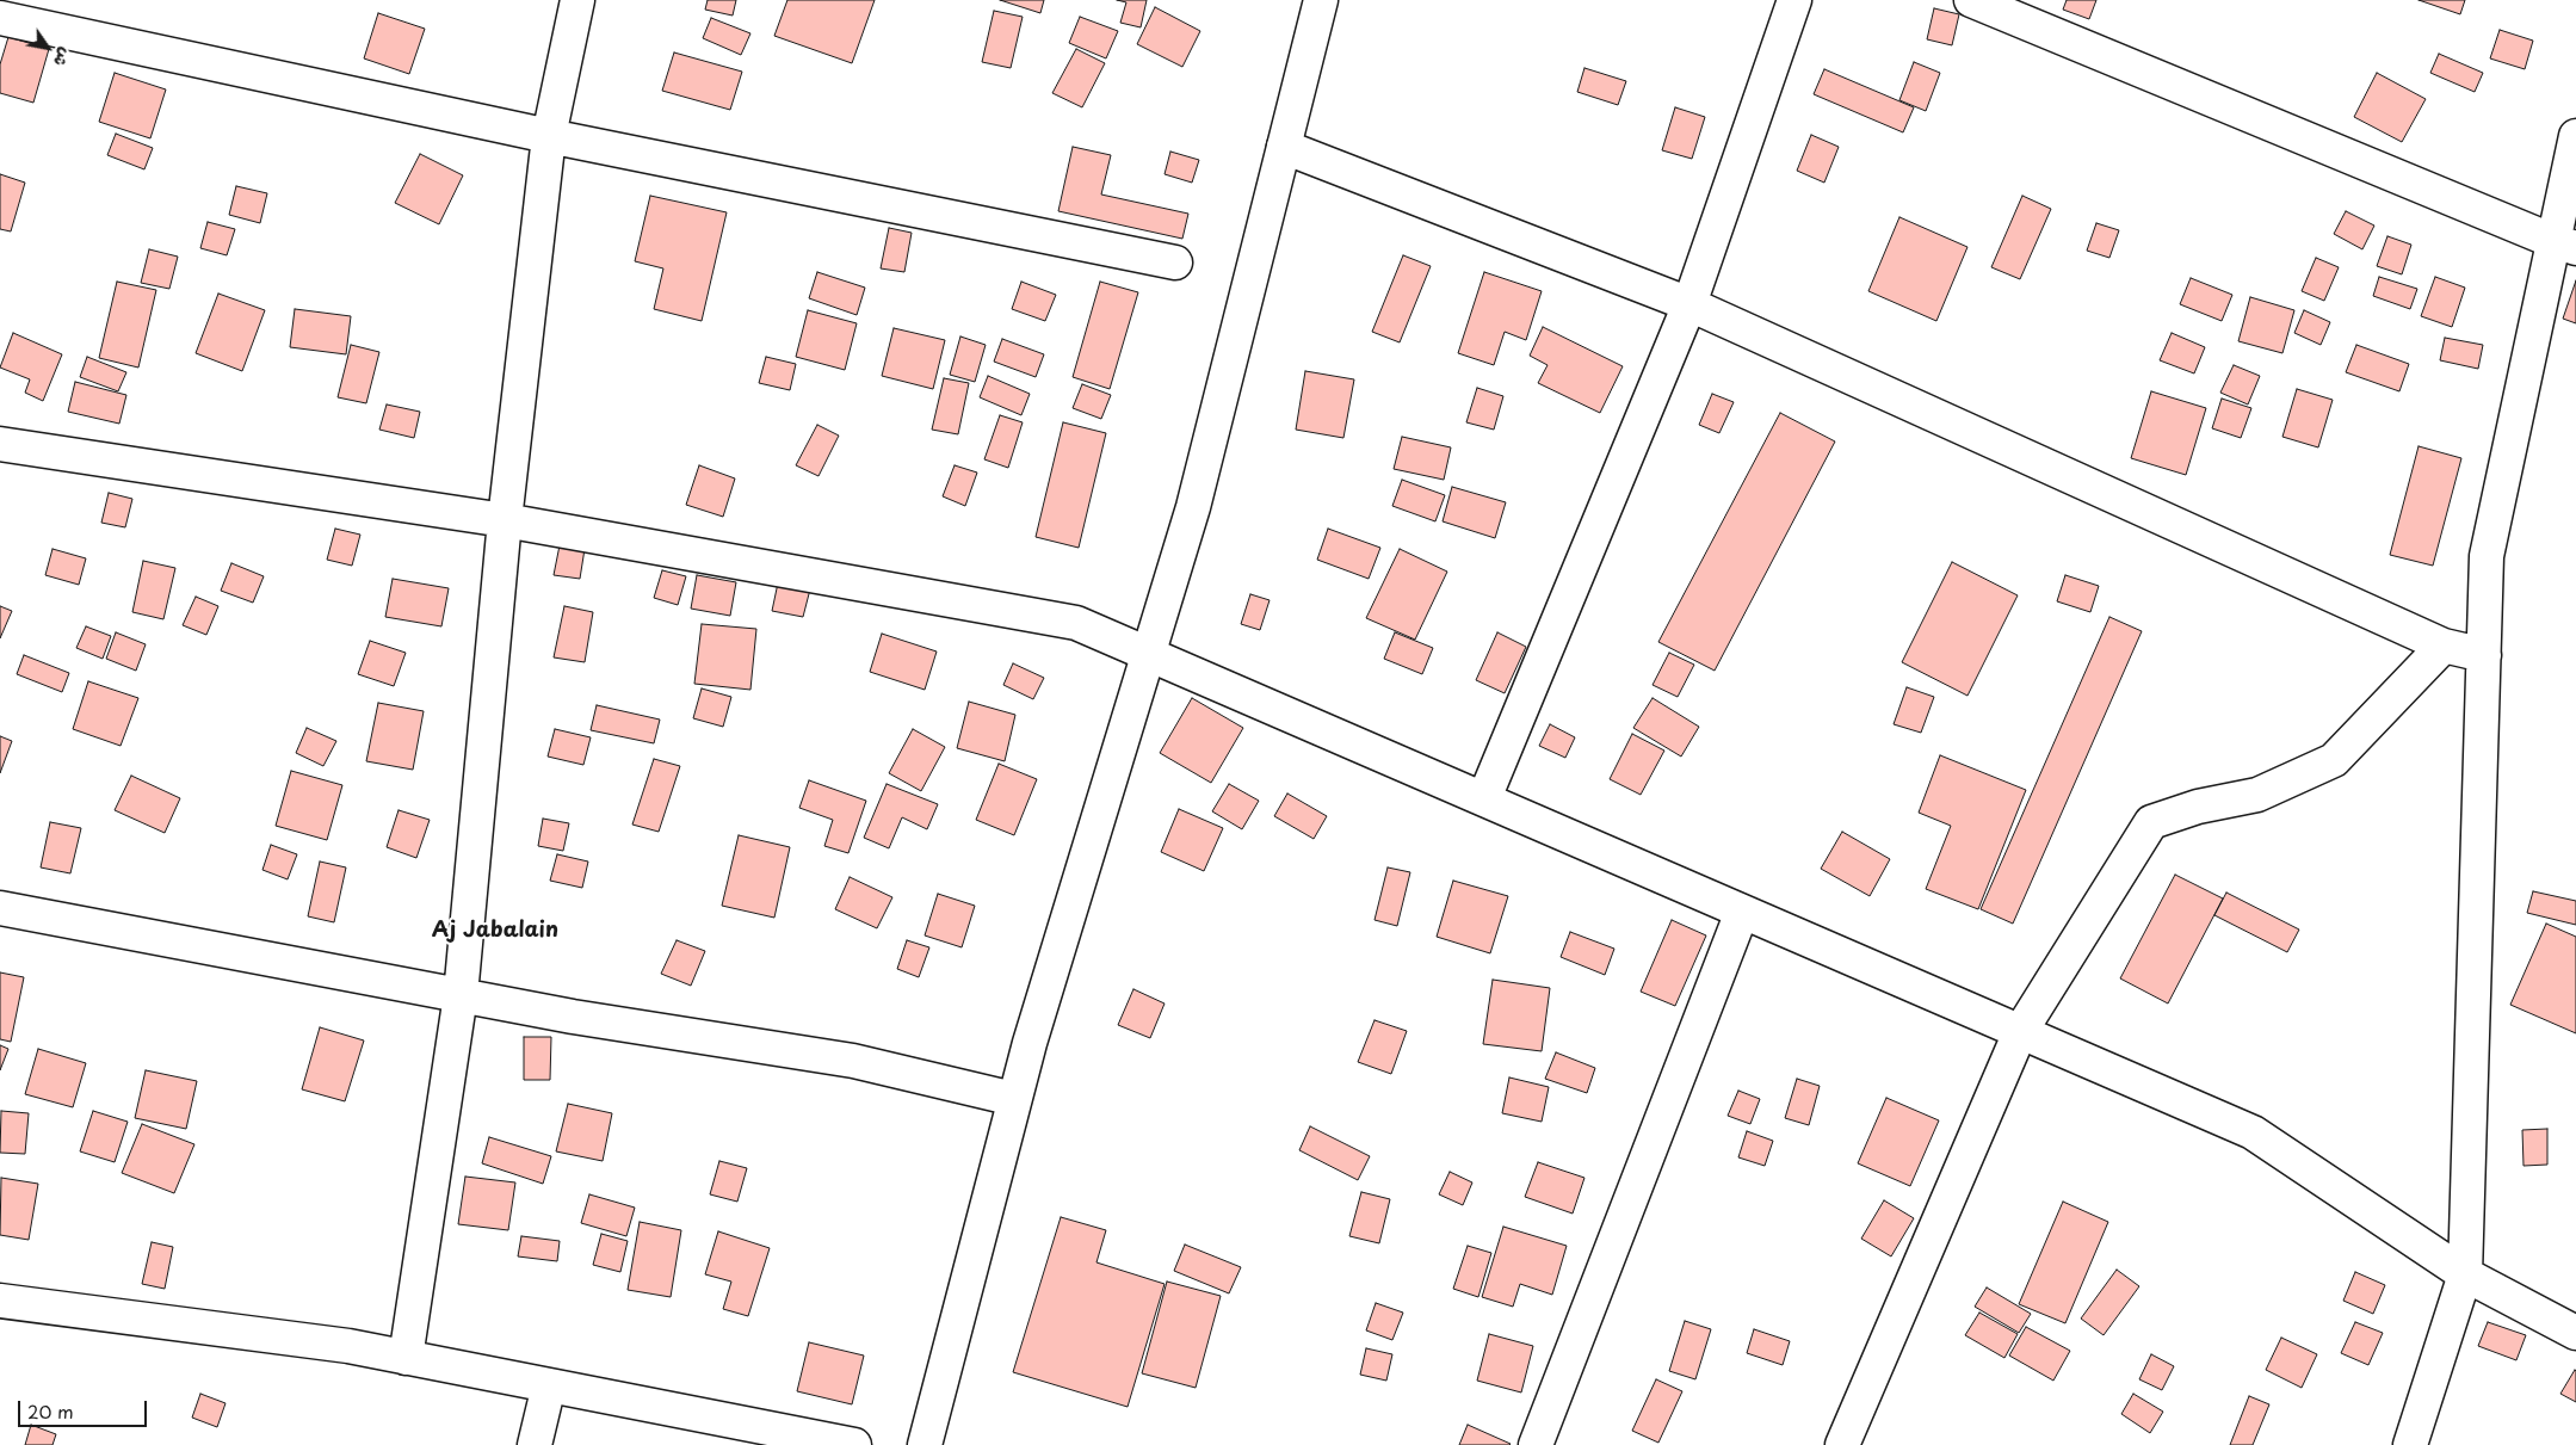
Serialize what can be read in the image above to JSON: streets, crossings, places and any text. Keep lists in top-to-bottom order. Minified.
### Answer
{"districts":["Aj Jabalain"],"scale_bar":"20 m","north":"bottom right"}
